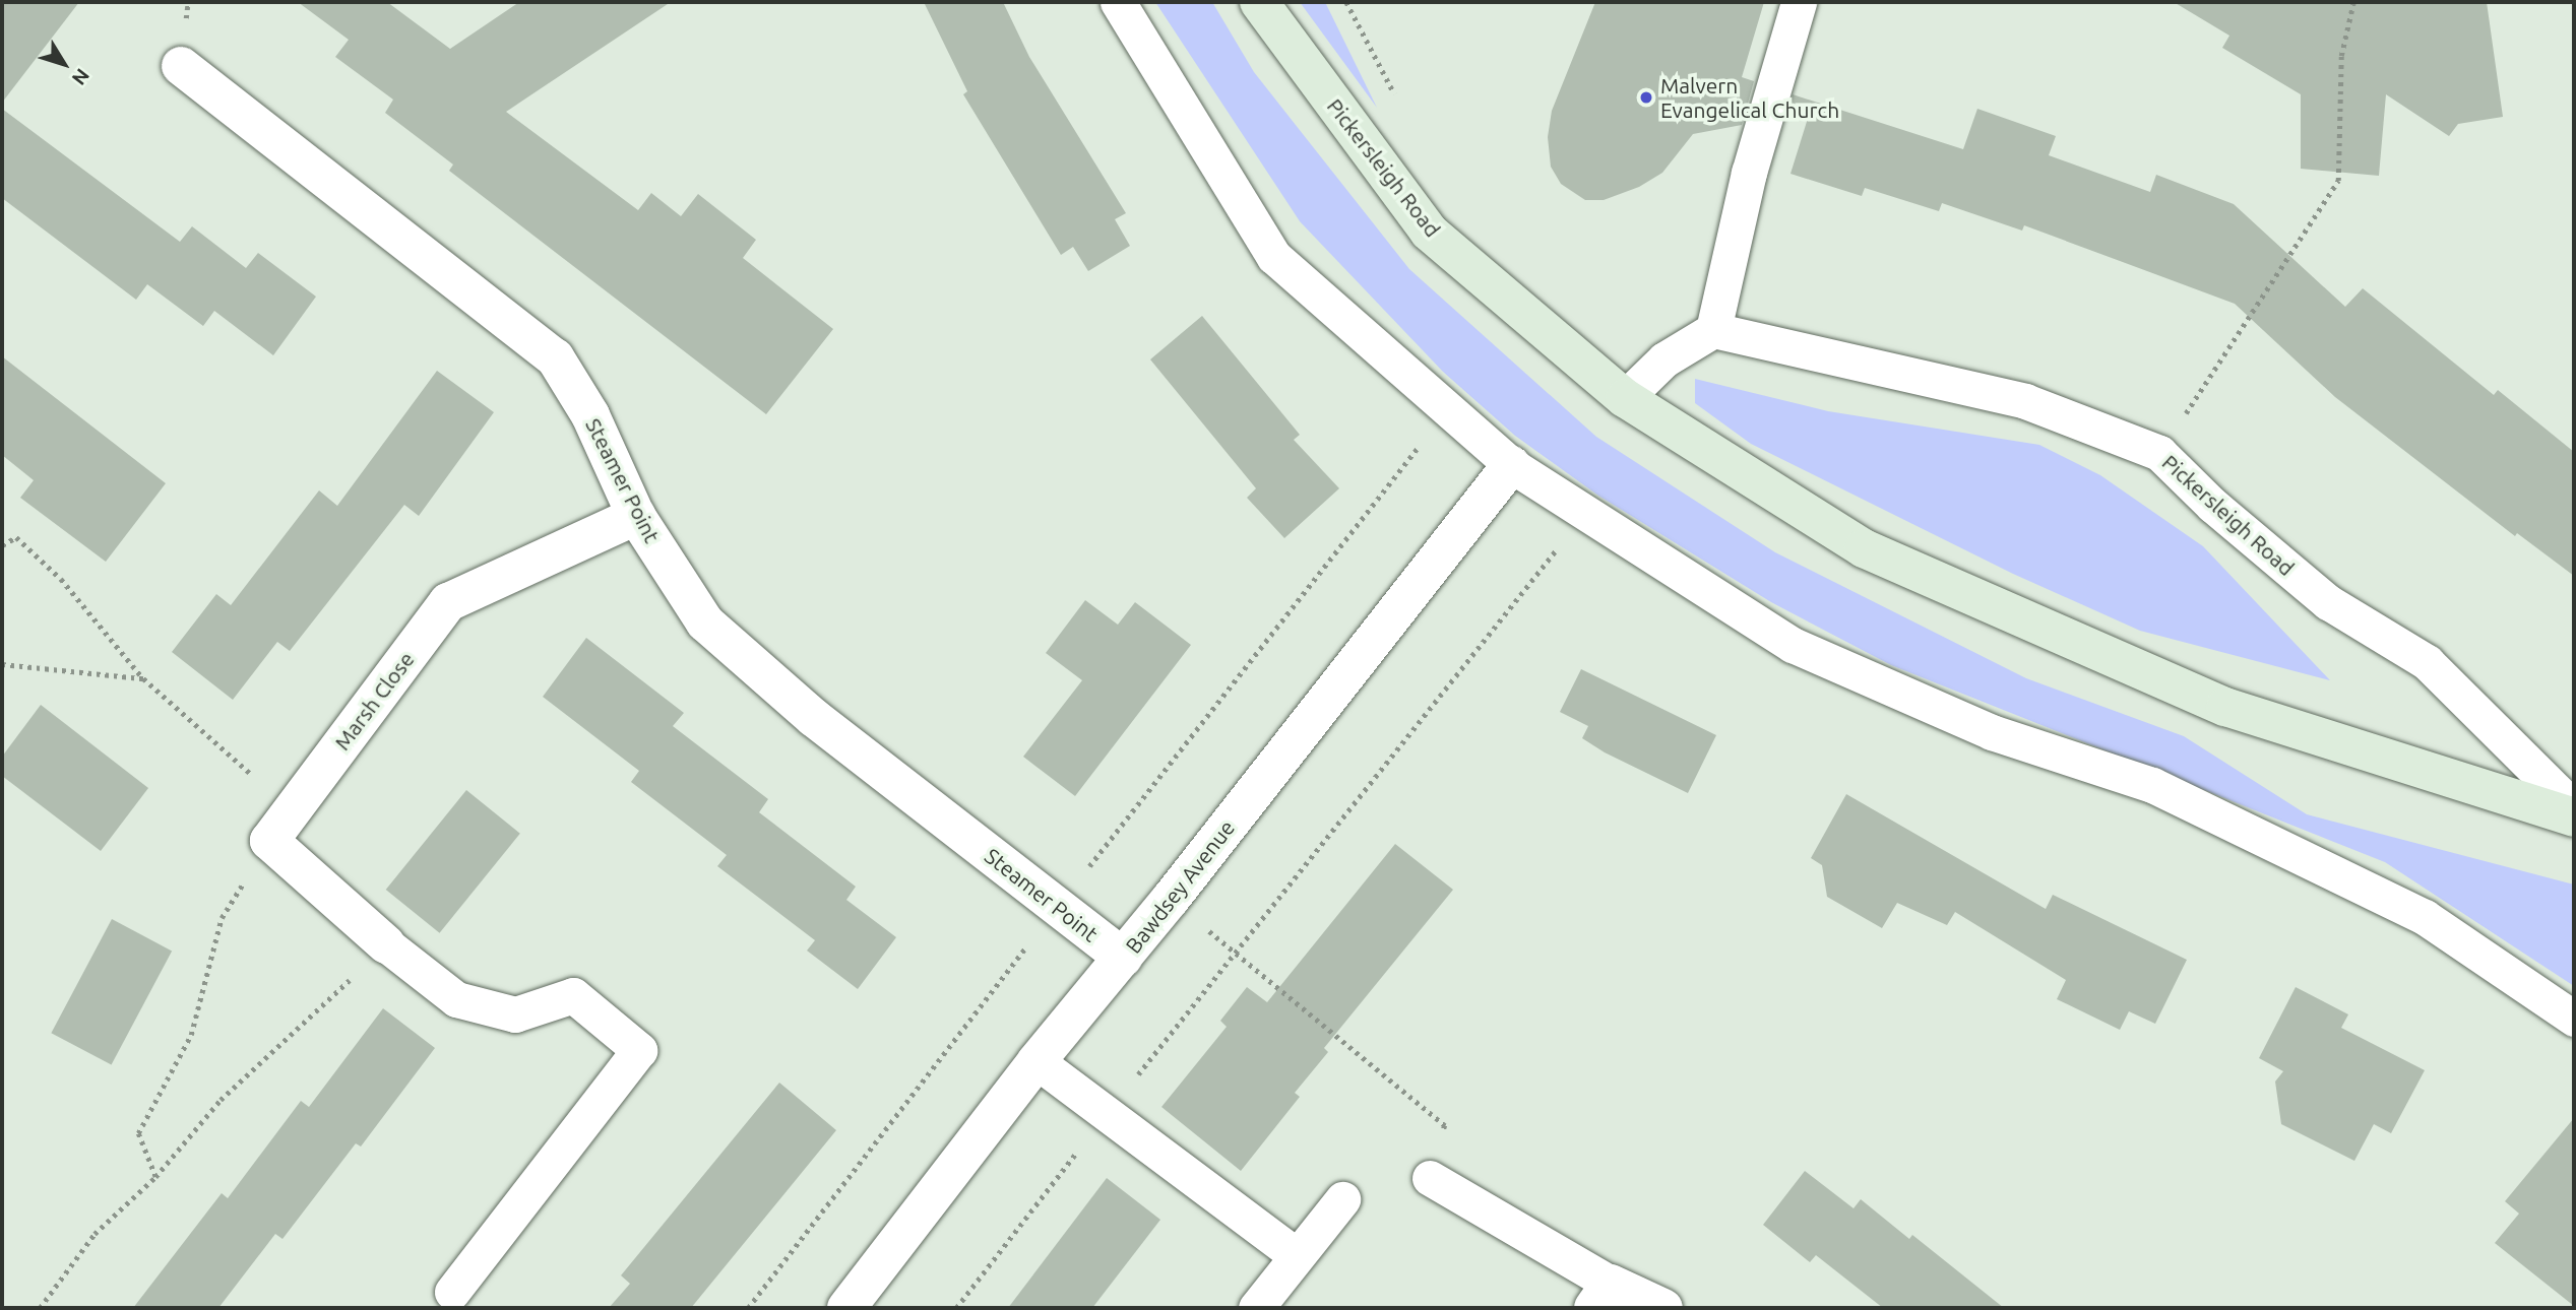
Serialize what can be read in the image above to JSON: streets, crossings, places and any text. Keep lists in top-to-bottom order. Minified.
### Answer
{"streets":{"main road":["Pickersleigh Road"],"street":["Steamer Point","Marsh Close","Bawdsey Avenue"]},"crossings":[["Steamer Point","Marsh Close"],["Steamer Point","Bawdsey Avenue"]],"places":["Malvern Evangelical Church"],"north":"bottom right"}
